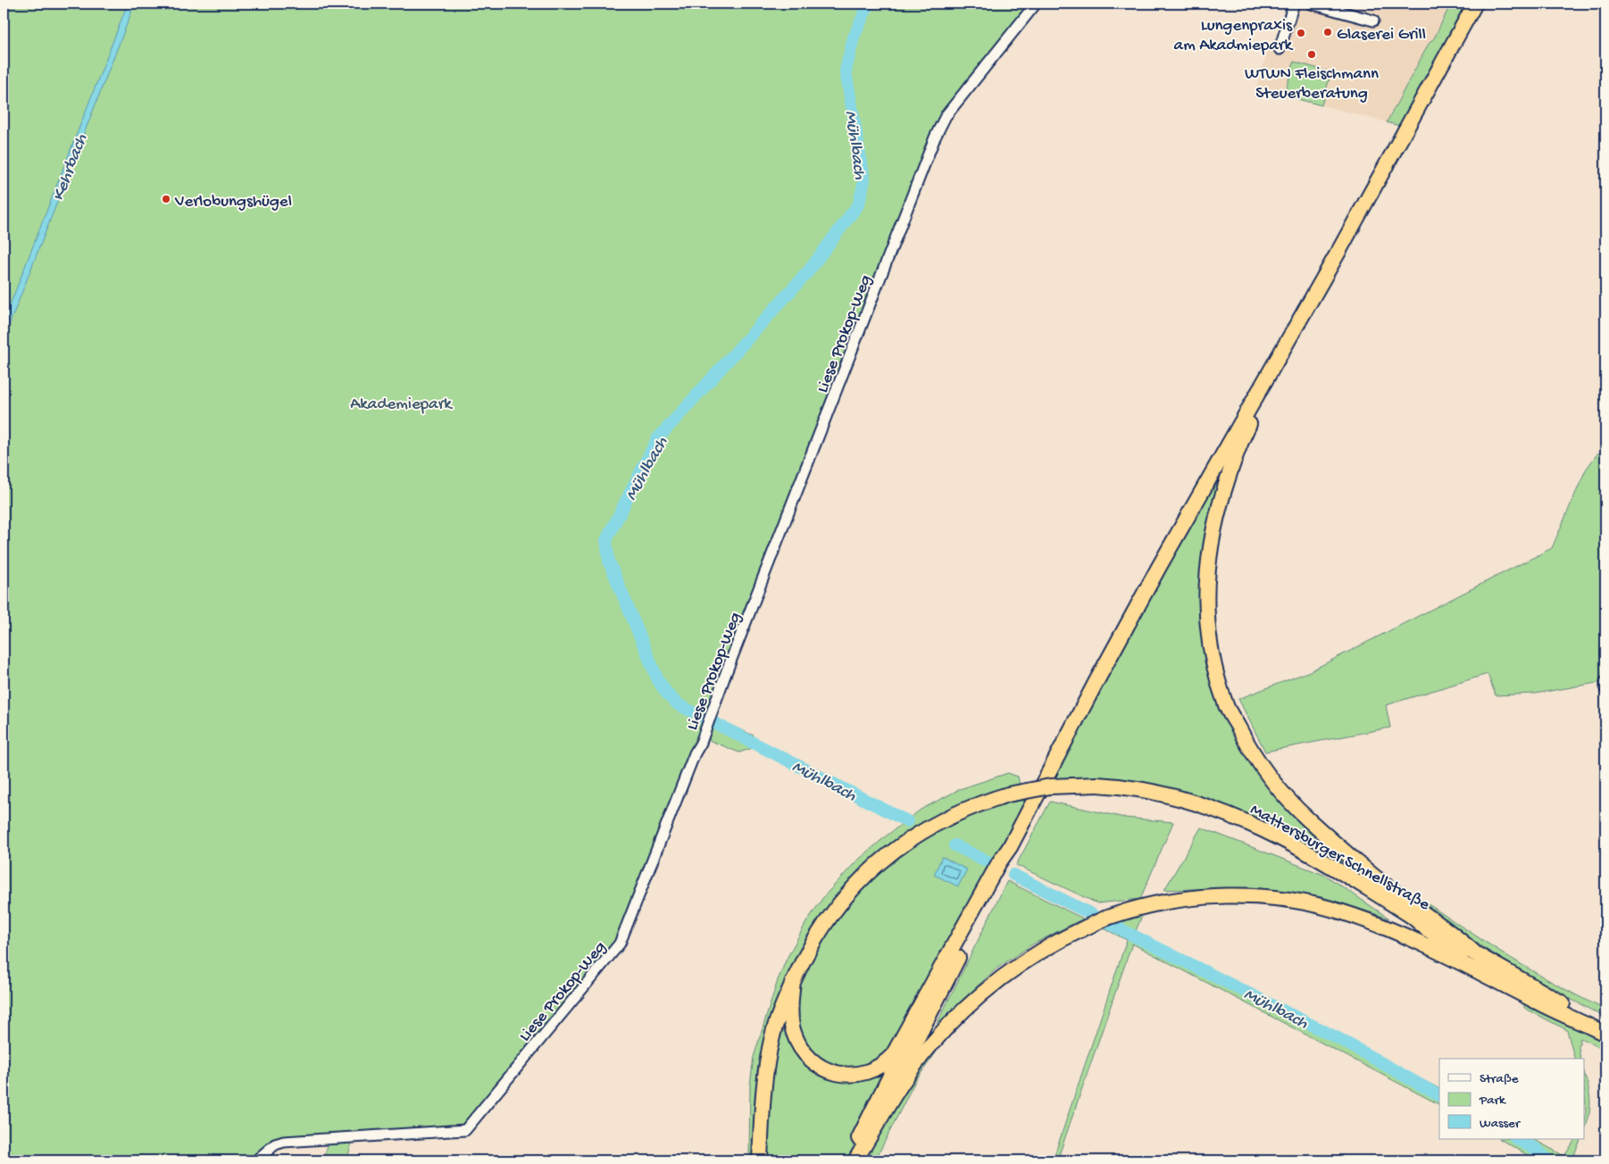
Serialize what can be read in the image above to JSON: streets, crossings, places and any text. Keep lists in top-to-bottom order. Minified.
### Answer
{"streets":{"highway":["Mattersburger Schnellstraße"],"street":["Liese Prokop-Weg"]},"water":["Mühlbach","Kehrbach"],"parks":["Akademiepark"],"places":["Glaserei Grill","Lungenpraxis am Akadmiepark","WTWN Fleischmann Steuerberatung","Verlobungshügel"],"legend":["Straße","Park","Wasser"]}
